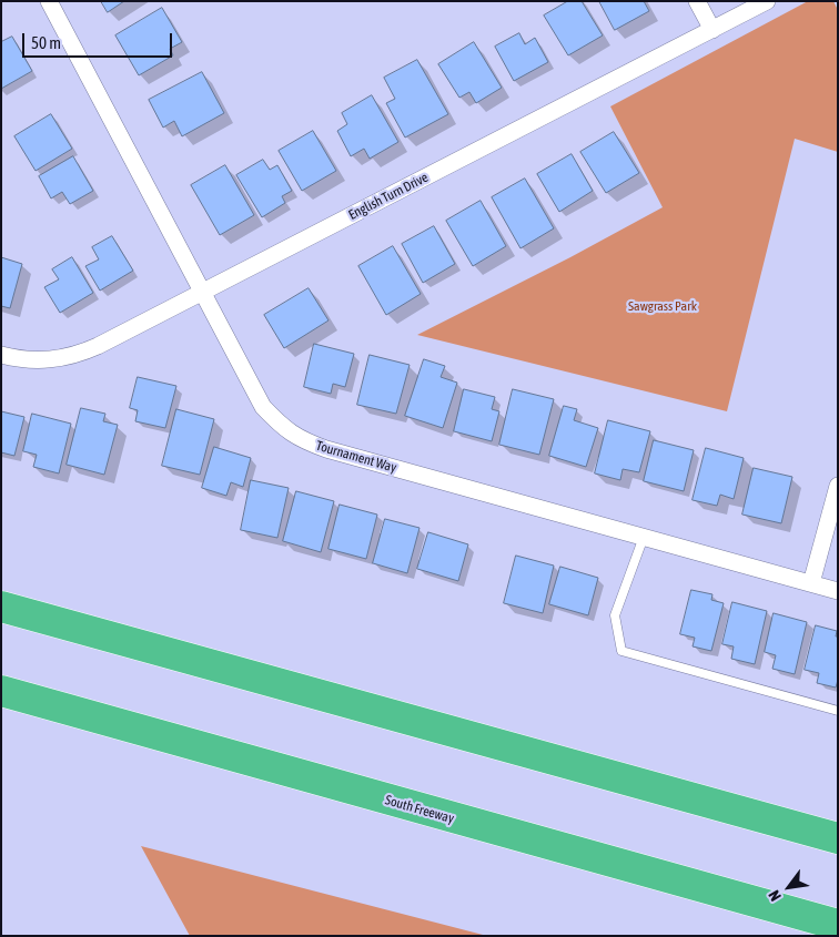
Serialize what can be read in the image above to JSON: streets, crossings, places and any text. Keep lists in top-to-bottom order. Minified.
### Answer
{"streets":{"highway":["South Freeway"],"street":["English Turn Drive","Tournament Way"]},"crossings":[["English Turn Drive","Tournament Way"]],"parks":["Sawgrass Park"],"scale_bar":"50 m","north":"bottom left"}
